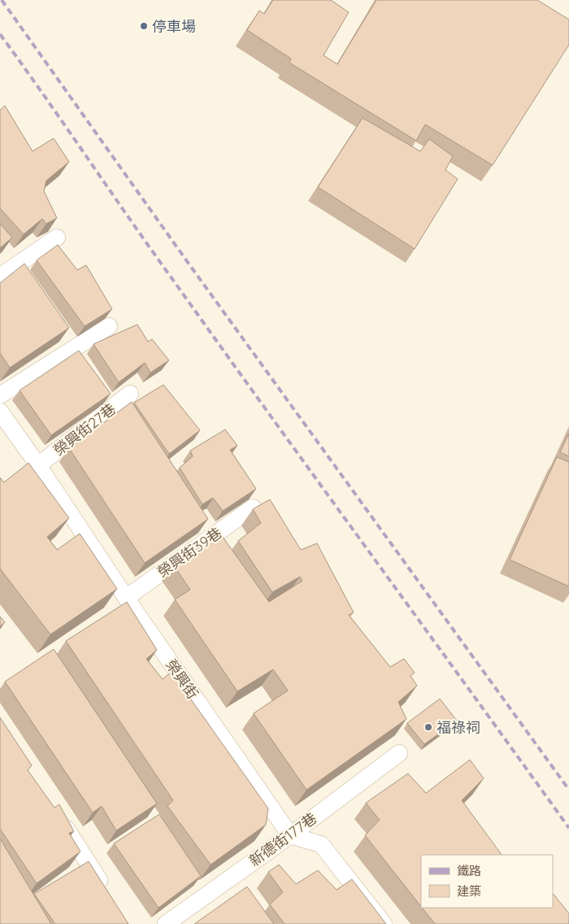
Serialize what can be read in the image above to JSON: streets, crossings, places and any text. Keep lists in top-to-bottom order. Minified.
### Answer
{"streets":{"lane":["榮興街27巷","榮興街39巷","榮興街","新德街177巷"]},"crossings":[["榮興街27巷","榮興街"],["榮興街39巷","榮興街"],["榮興街","新德街177巷"]],"places":["停車場","福祿祠"],"legend":["鐵路","建築"]}
